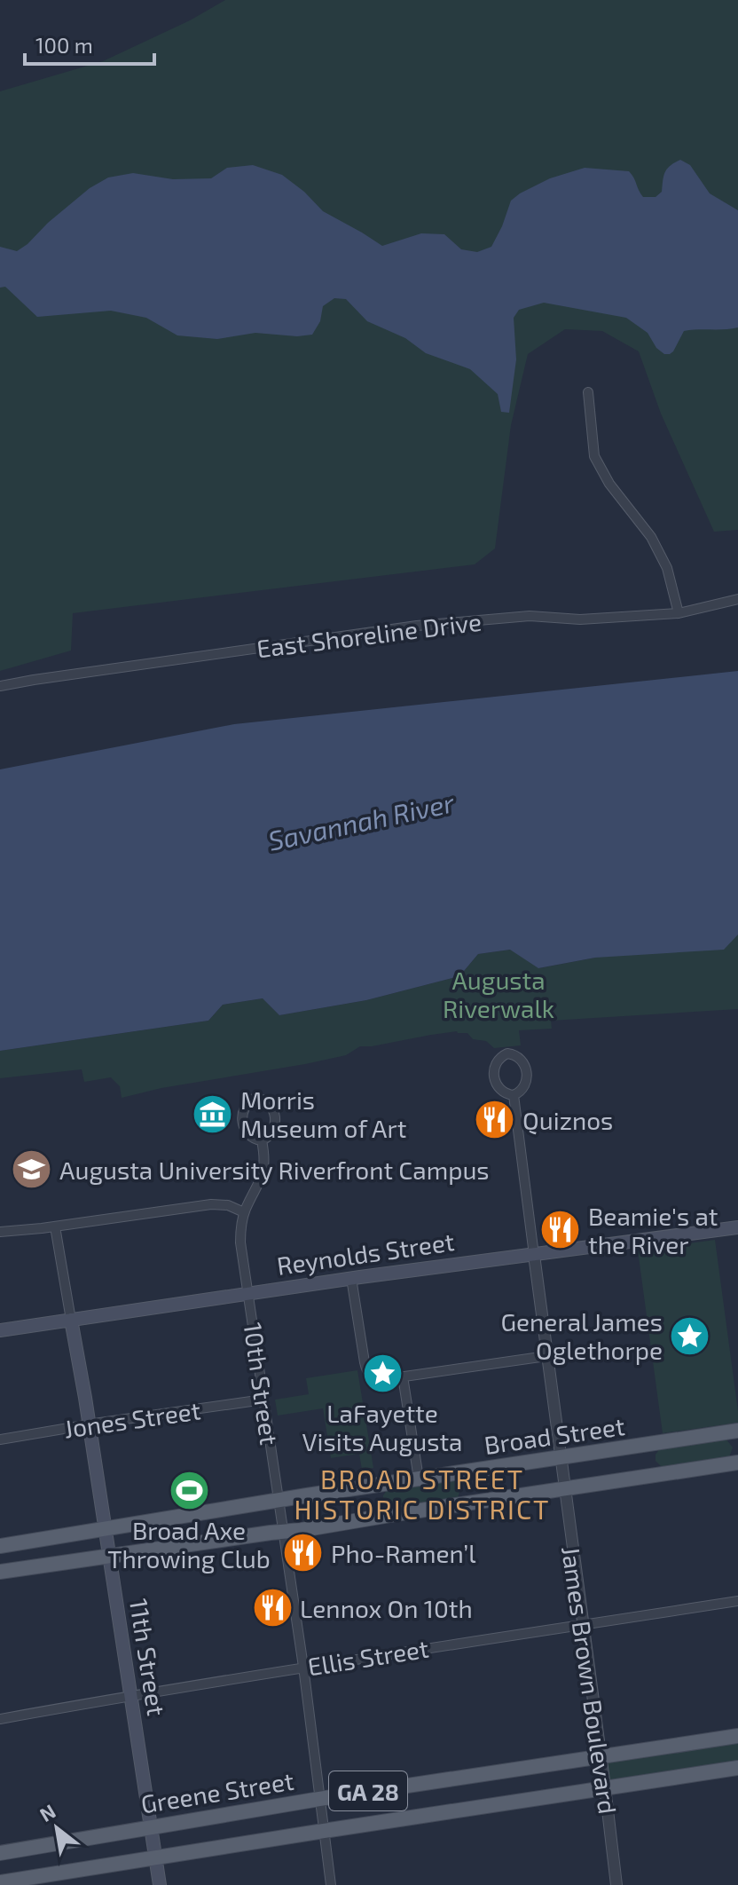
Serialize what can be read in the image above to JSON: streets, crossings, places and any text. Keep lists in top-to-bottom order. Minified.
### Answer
{"streets":{"main road":["Reynolds Street","Broad Street","11th Street","GA 28","Greene Street"],"street":["East Shoreline Drive","10th Street","Jones Street","Ellis Street","James Brown Boulevard"]},"crossings":[["Reynolds Street","10th Street"],["Reynolds Street","11th Street"],["Reynolds Street","James Brown Boulevard"],["10th Street","Jones Street"],["10th Street","Broad Street"],["10th Street","Ellis Street"],["10th Street","GA 28"],["10th Street","Greene Street"],["Jones Street","11th Street"],["Broad Street","11th Street"],["Broad Street","James Brown Boulevard"],["11th Street","Ellis Street"],["11th Street","GA 28"],["11th Street","Greene Street"],["Ellis Street","James Brown Boulevard"],["James Brown Boulevard","GA 28"],["James Brown Boulevard","Greene Street"]],"districts":["BROAD STREET HISTORIC DISTRICT"],"water":["Savannah River"],"parks":["Augusta Riverwalk"],"places":{"museum":["Morris Museum of Art"],"restaurant":["Quiznos","Beamie's at the River","Pho-Ramen’l","Lennox On 10th"],"school or university":["Augusta University Riverfront Campus"],"place":["General James Oglethorpe","LaFayette Visits Augusta"],"sports":["Broad Axe Throwing Club"]},"scale_bar":"100 m","north":"top left"}
